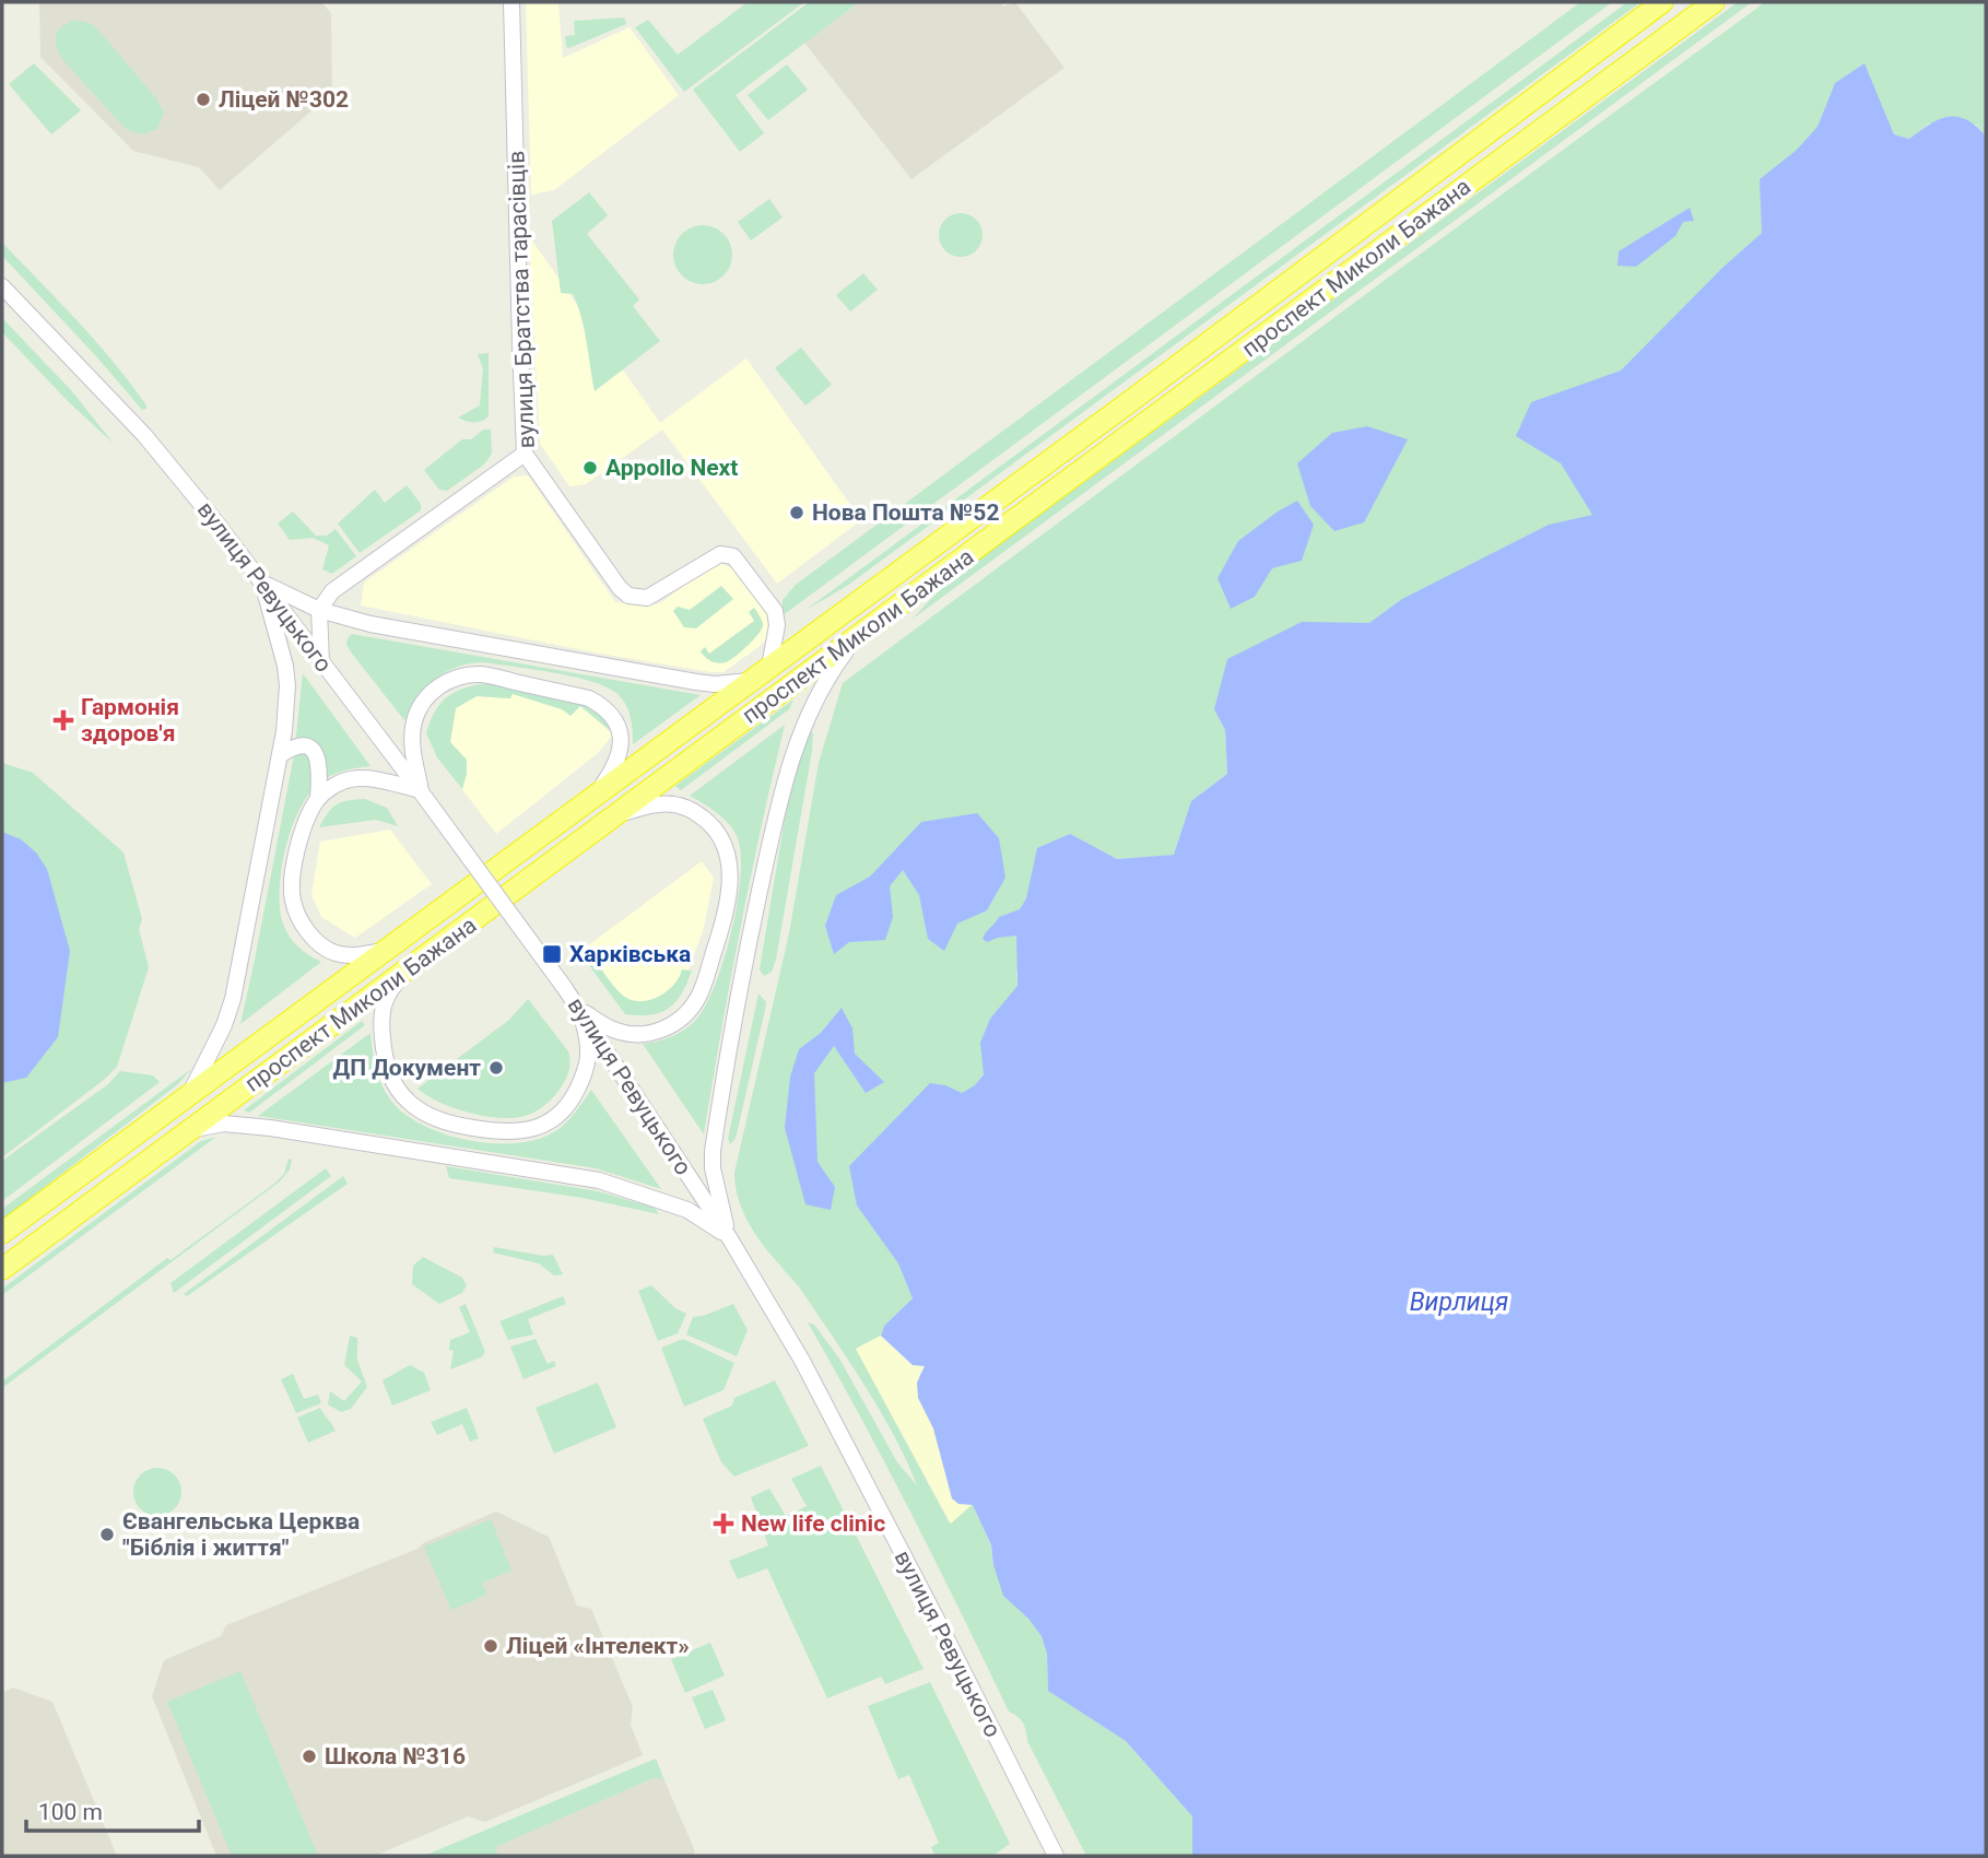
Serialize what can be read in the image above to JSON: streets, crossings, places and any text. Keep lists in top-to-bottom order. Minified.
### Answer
{"streets":{"highway":["проспект Миколи Бажана"],"street":["вулиця Братства тарасівців","вулиця Ревуцького"]},"crossings":[["проспект Миколи Бажана","вулиця Братства тарасівців"]],"water":["Вирлиця"],"places":{"other":["Ліцей №302","Appollo Next","Нова Пошта №52","ДП Документ","Євангельська Церква \"Біблія і життя\"","Ліцей «Інтелект»","Школа №316"],"health":["Гармонія здоров'я","New life clinic"],"transit":["Харківська"]},"scale_bar":"100 m"}
